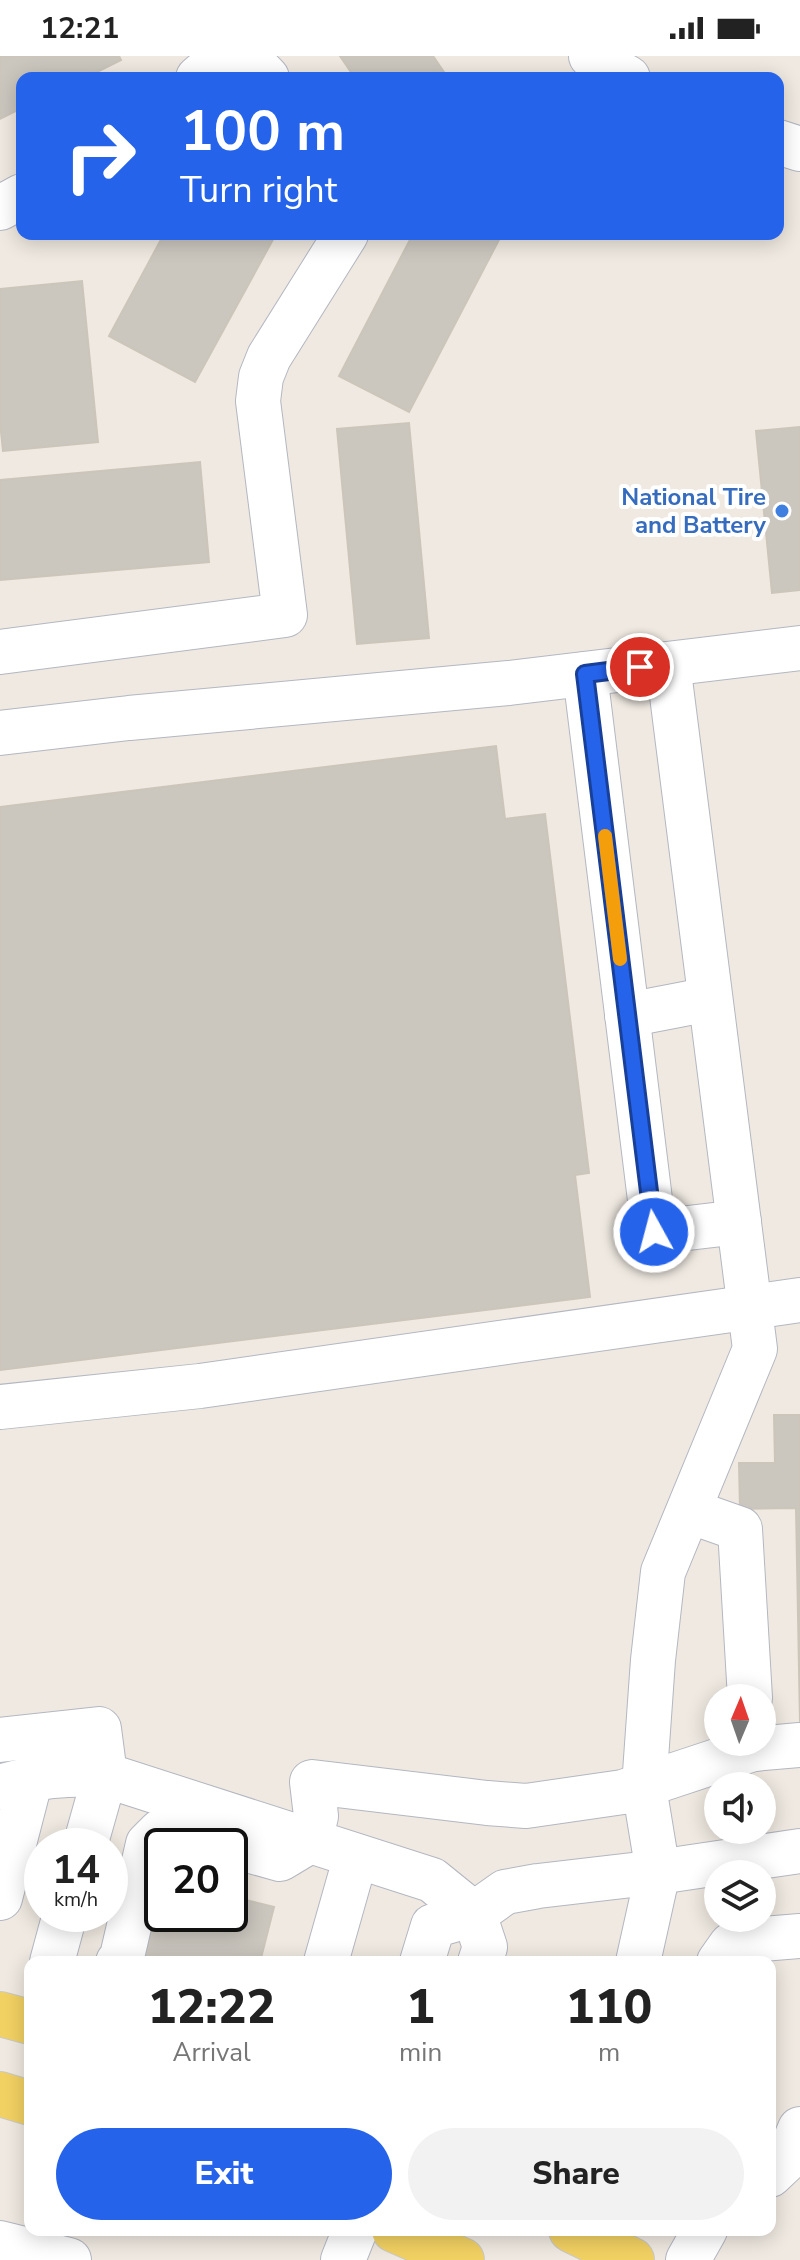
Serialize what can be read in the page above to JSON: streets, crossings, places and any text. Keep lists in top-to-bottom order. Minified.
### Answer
{"places":["National Tire and Battery"],"north":"top","page":{"status":"12:21","turn":["100 m","Turn right"],"speed":"14 km/h","limit":"20","eta":["12:22","Arrival","1","min","110","m"],"buttons":["Exit","Share"]}}
